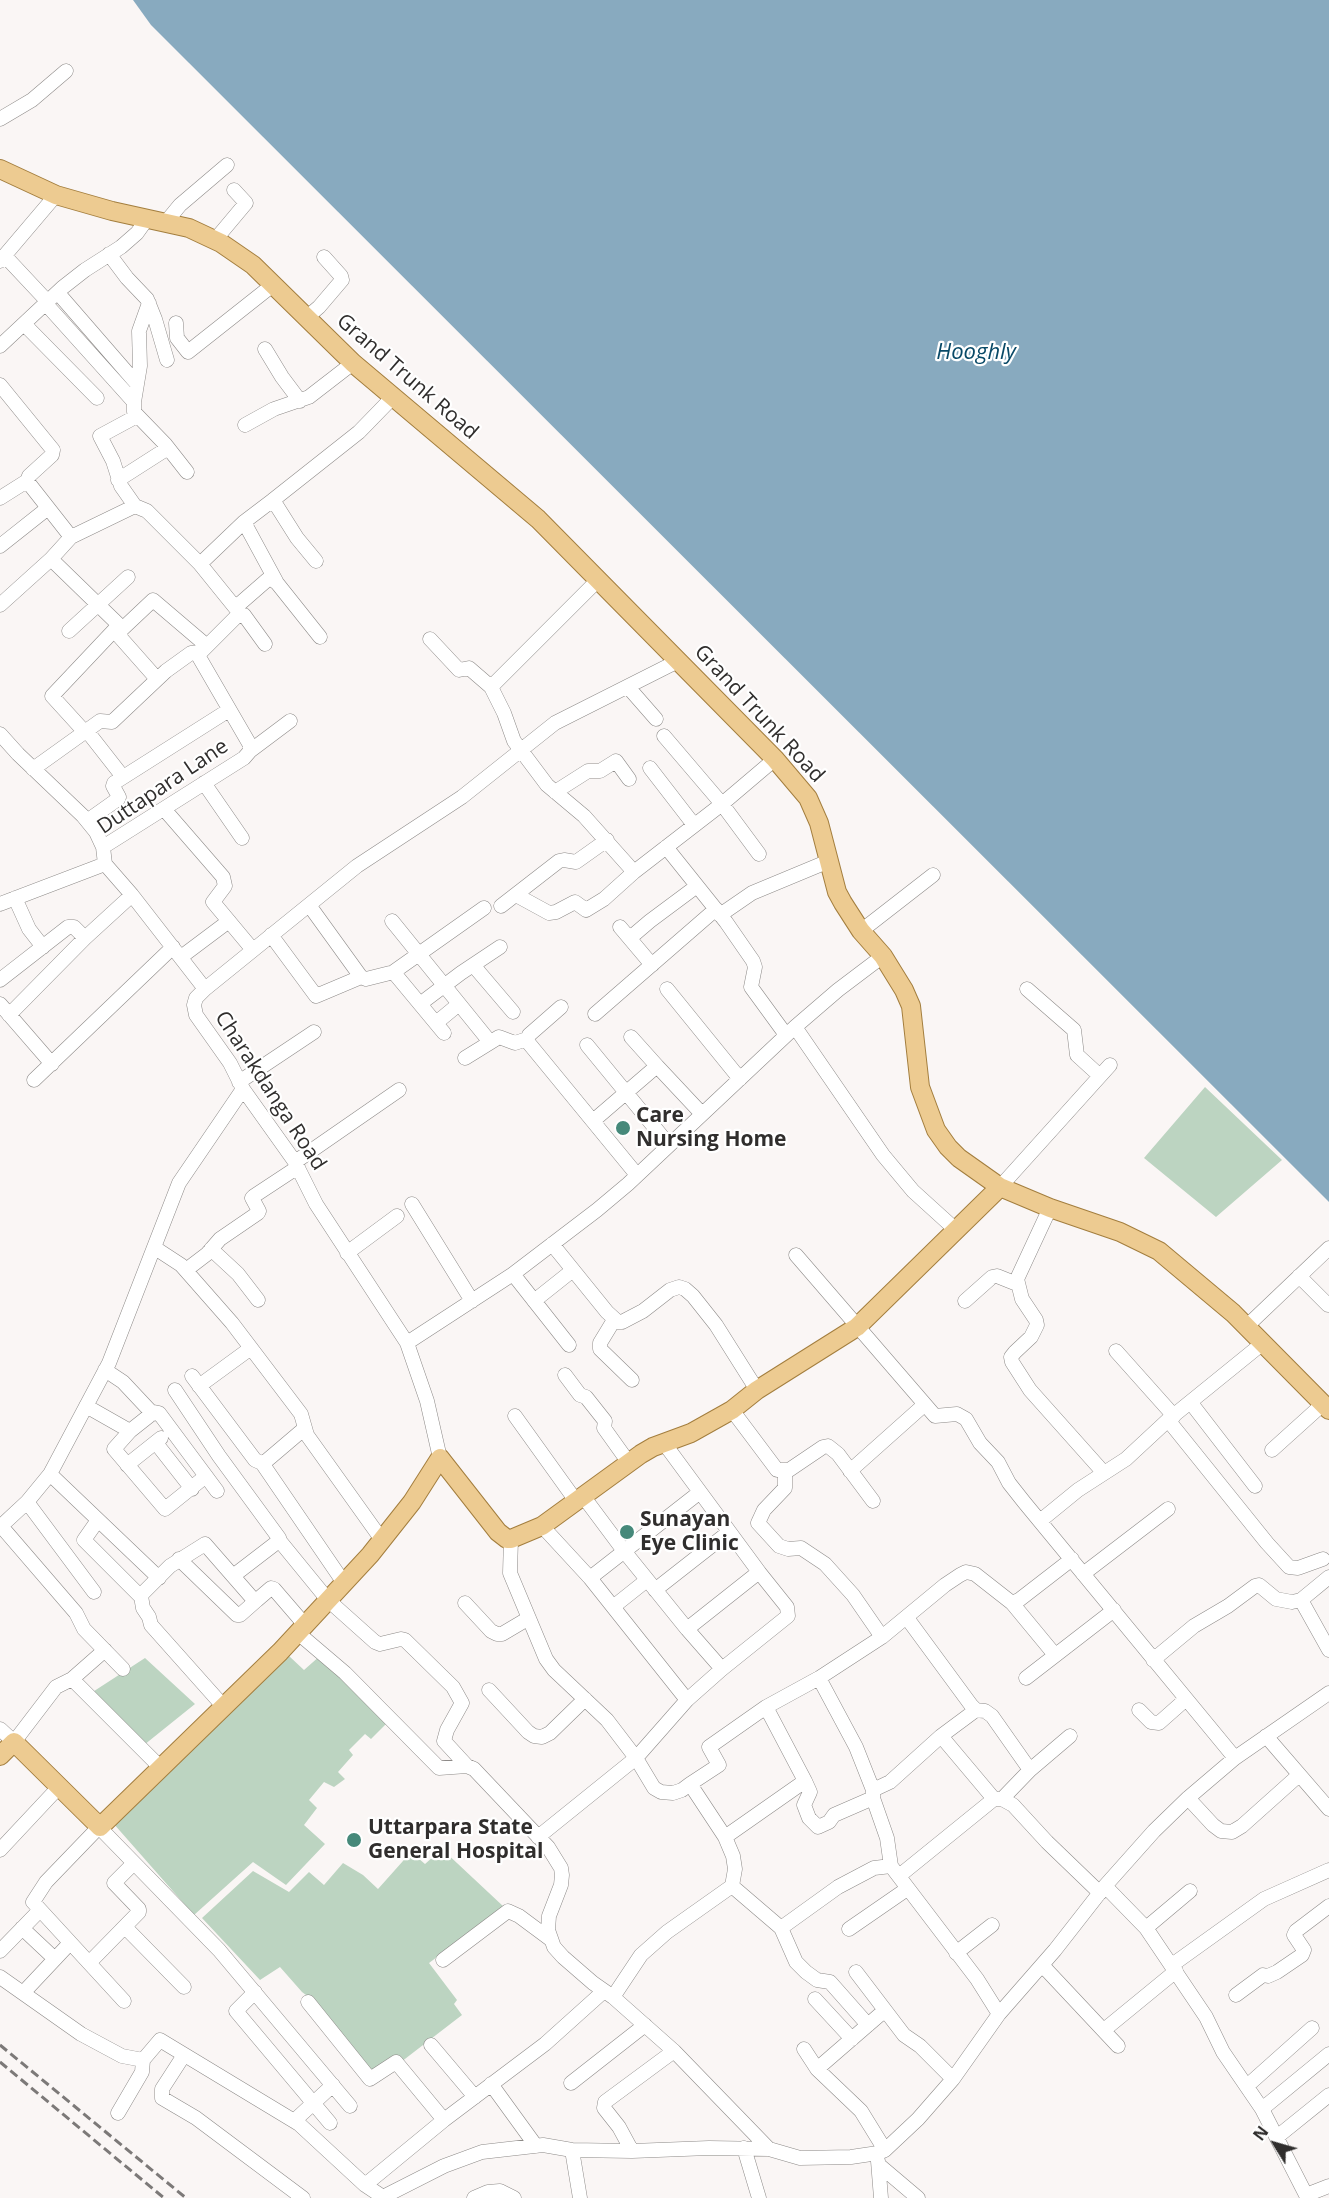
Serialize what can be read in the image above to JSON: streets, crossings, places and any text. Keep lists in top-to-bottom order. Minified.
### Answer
{"streets":{"main road":["Grand Trunk Road"],"street":["Duttapara Lane","Charakdanga Road"]},"crossings":[["Duttapara Lane","Charakdanga Road"]],"water":["Hooghly"],"places":["Care Nursing Home","Sunayan Eye Clinic","Uttarpara State General Hospital"],"north":"top left"}
